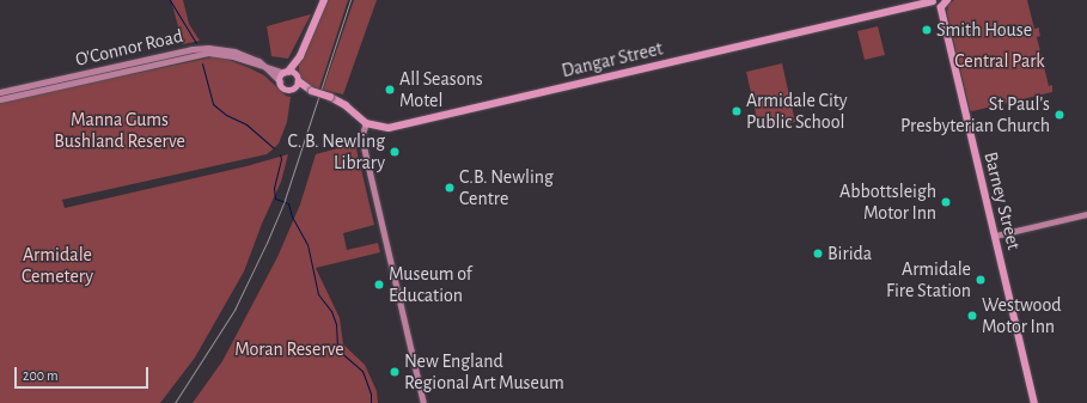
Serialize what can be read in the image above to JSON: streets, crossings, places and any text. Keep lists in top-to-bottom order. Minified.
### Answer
{"streets":{"main road":["Dangar Street","Barney Street"],"street":["O'Connor Road"]},"parks":["Central Park","Manna Gums Bushland Reserve","Armidale Cemetery","Moran Reserve"],"places":["Smith House","All Seasons Motel","Armidale City Public School","St Paul's Presbyterian Church","C. B. Newling Library","C.B. Newling Centre","Abbottsleigh Motor Inn","Birida","Armidale Fire Station","Museum of Education","Westwood Motor Inn","New England Regional Art Museum"],"scale_bar":"200 m"}
